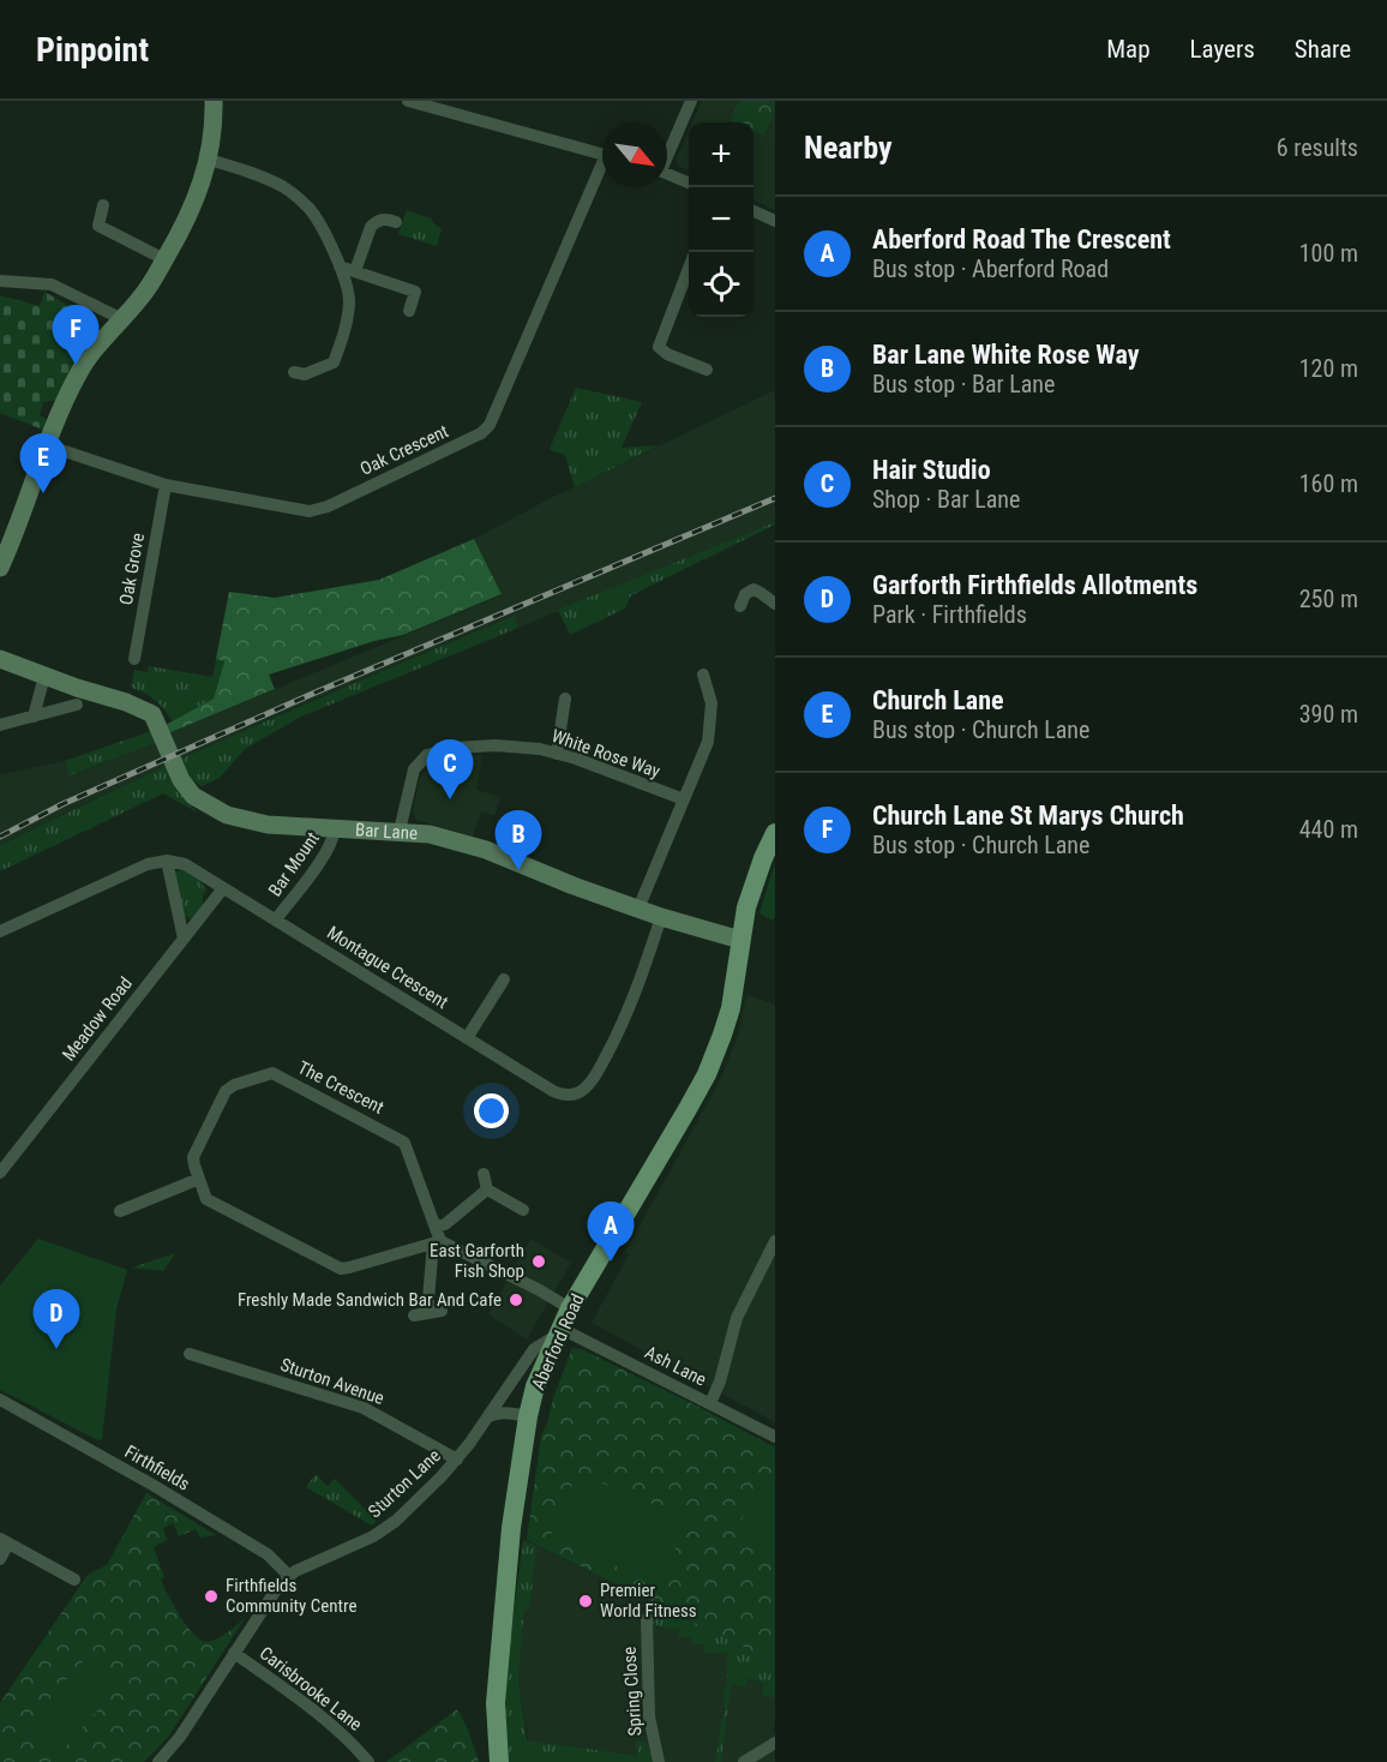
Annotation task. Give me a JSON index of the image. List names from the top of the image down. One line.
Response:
{"streets":{"main road":["Aberford Road"],"street":["Oak Crescent","Oak Grove","White Rose Way","Bar Lane","Bar Mount","Montague Crescent","Meadow Road","The Crescent","Ash Lane","Sturton Avenue","Firthfields","Sturton Lane","Carisbrooke Lane","Spring Close"]},"crossings":[["Oak Crescent","Oak Grove"],["White Rose Way","Bar Lane"],["Bar Lane","Bar Mount"],["Bar Lane","Montague Crescent"],["Bar Lane","Aberford Road"],["Bar Mount","Montague Crescent"],["Montague Crescent","Meadow Road"],["Aberford Road","Ash Lane"],["Aberford Road","Sturton Lane"],["Ash Lane","Sturton Lane"],["Sturton Avenue","Sturton Lane"],["Firthfields","Sturton Lane"]],"places":["East Garforth Fish Shop","Freshly Made Sandwich Bar And Cafe","Firthfields Community Centre","Premier World Fitness"],"north":"bottom right","page":{"header":"Pinpoint","nav":["Map","Layers","Share"],"heading":["Nearby","6 results"],"map_buttons":["+","−"],"list":[{"mark":"A","name":"Aberford Road The Crescent","note":"Bus stop · Aberford Road","value":"100 m"},{"mark":"B","name":"Bar Lane White Rose Way","note":"Bus stop · Bar Lane","value":"120 m"},{"mark":"C","name":"Hair Studio","note":"Shop · Bar Lane","value":"160 m"},{"mark":"D","name":"Garforth Firthfields Allotments","note":"Park · Firthfields","value":"250 m"},{"mark":"E","name":"Church Lane","note":"Bus stop · Church Lane","value":"390 m"},{"mark":"F","name":"Church Lane St Marys Church","note":"Bus stop · Church Lane","value":"440 m"}],"pins":["F","E","C","B","A","D"]}}
